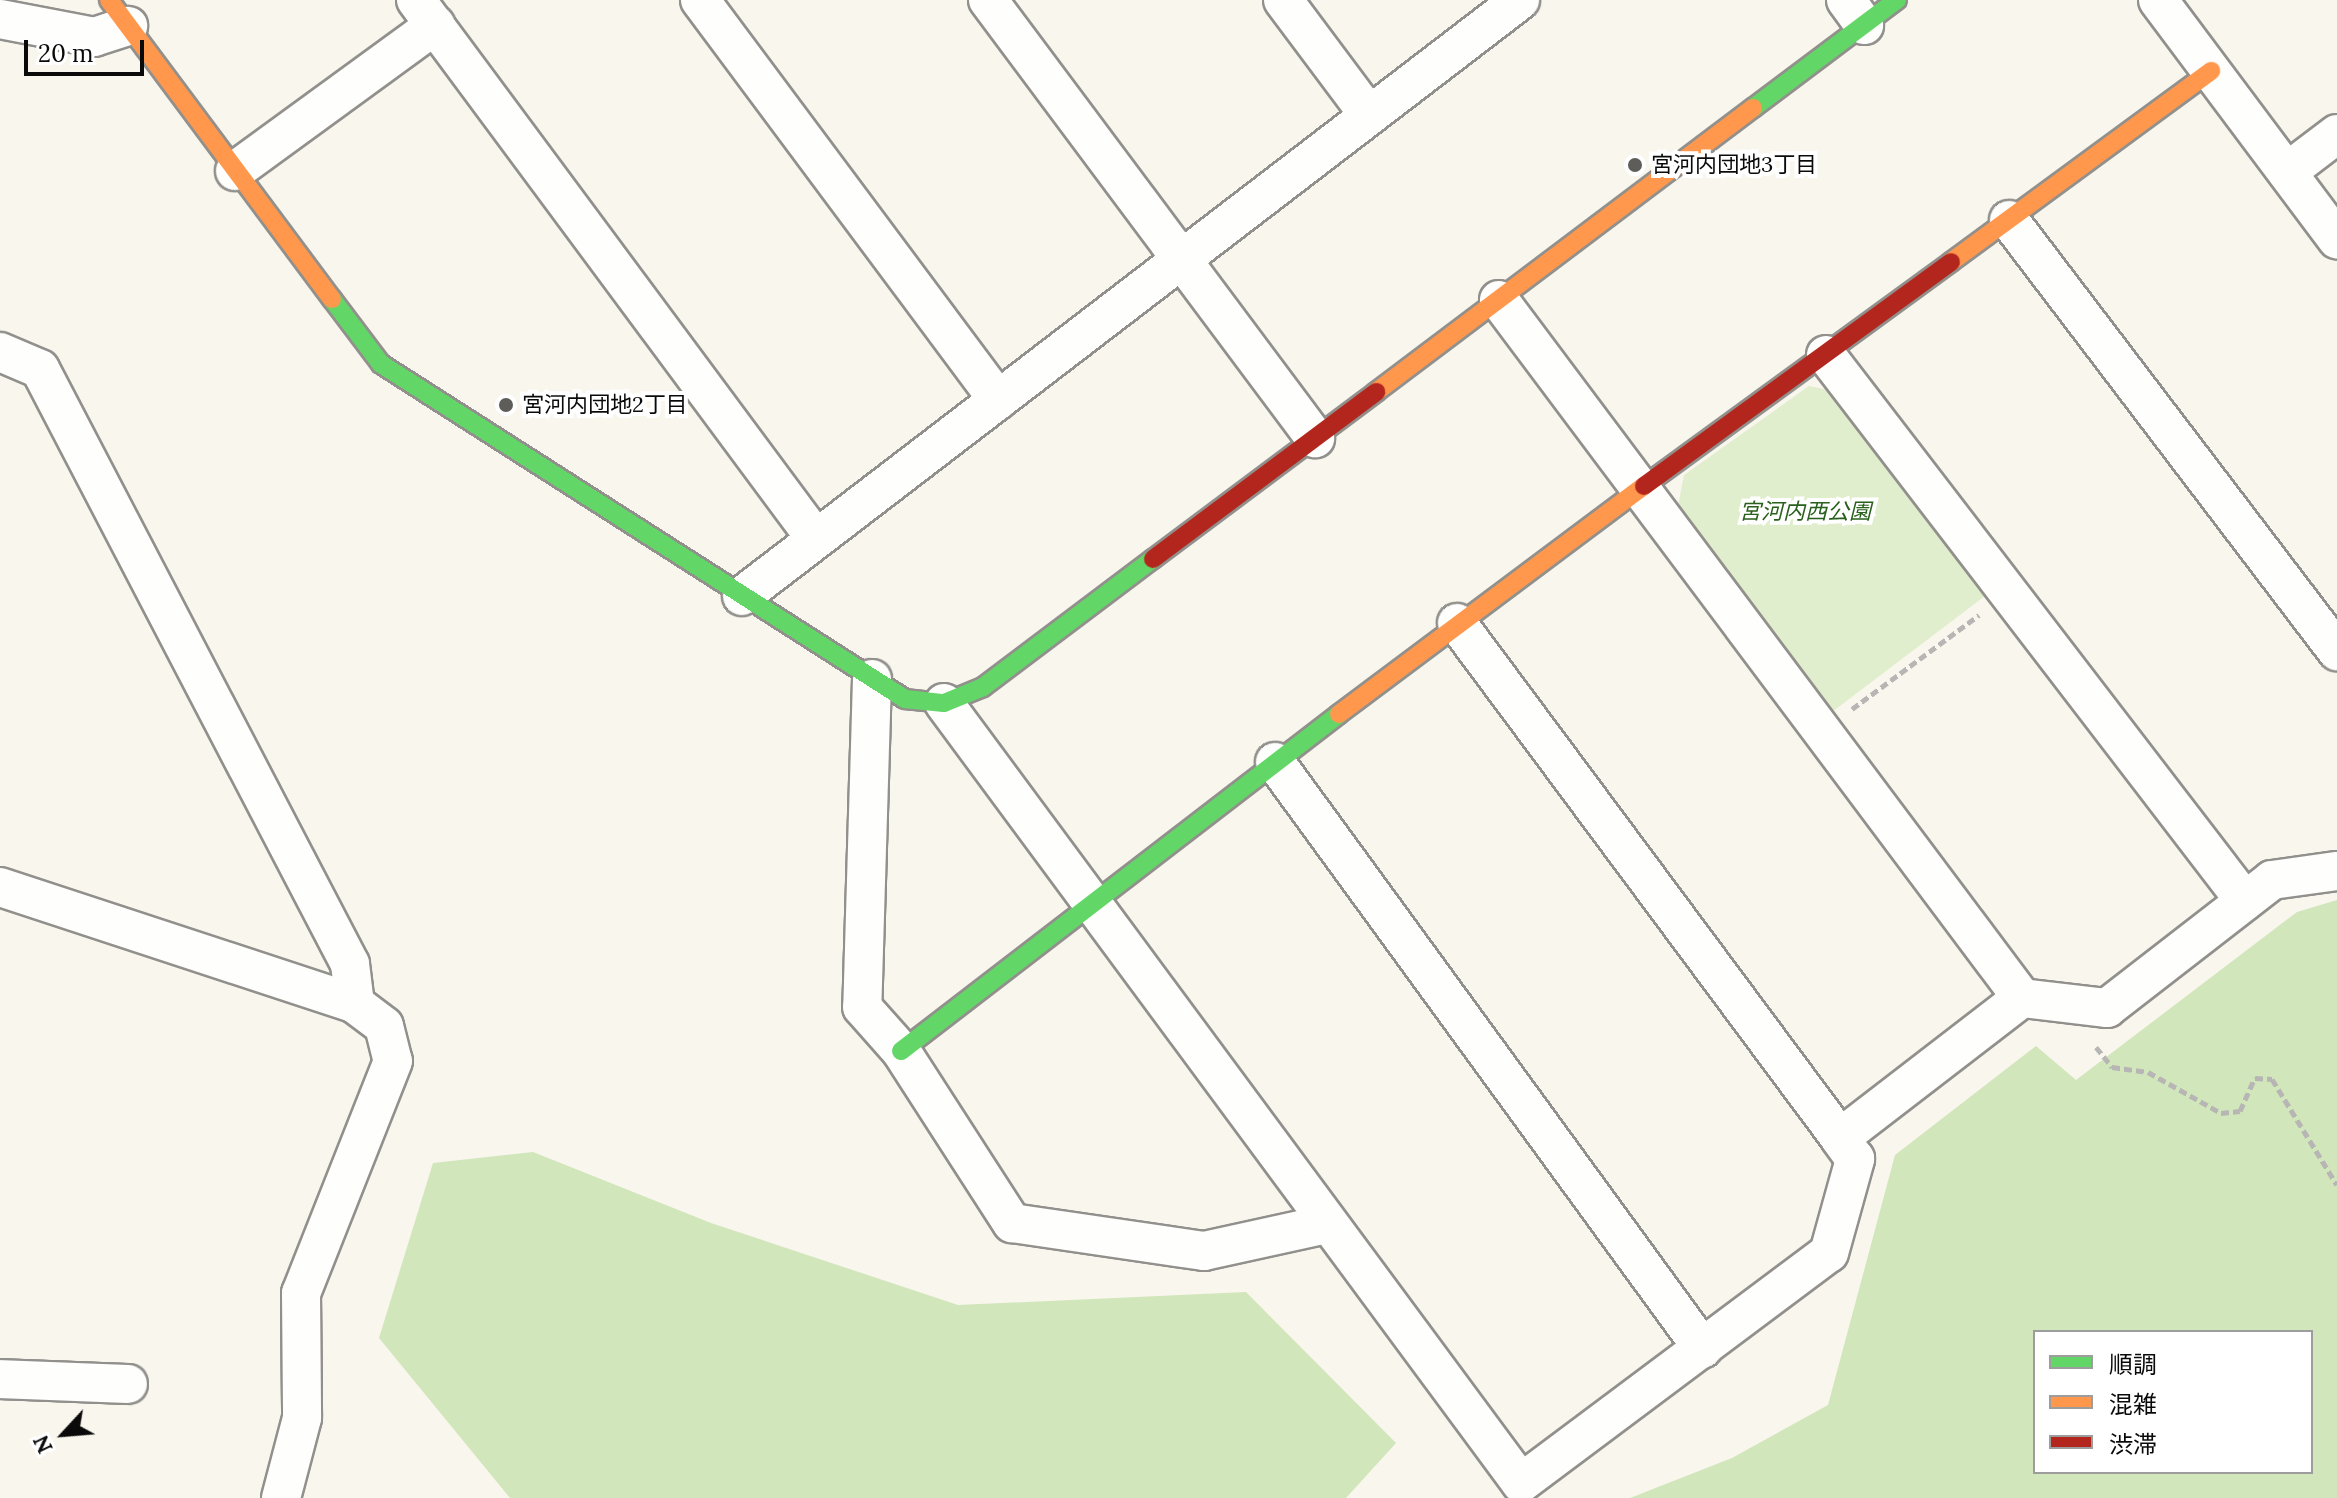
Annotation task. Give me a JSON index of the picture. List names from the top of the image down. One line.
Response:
{"parks":["宮河内西公園"],"places":["宮河内団地3丁目","宮河内団地2丁目"],"legend":["順調","混雑","渋滞"],"scale_bar":"20 m","north":"bottom left"}
